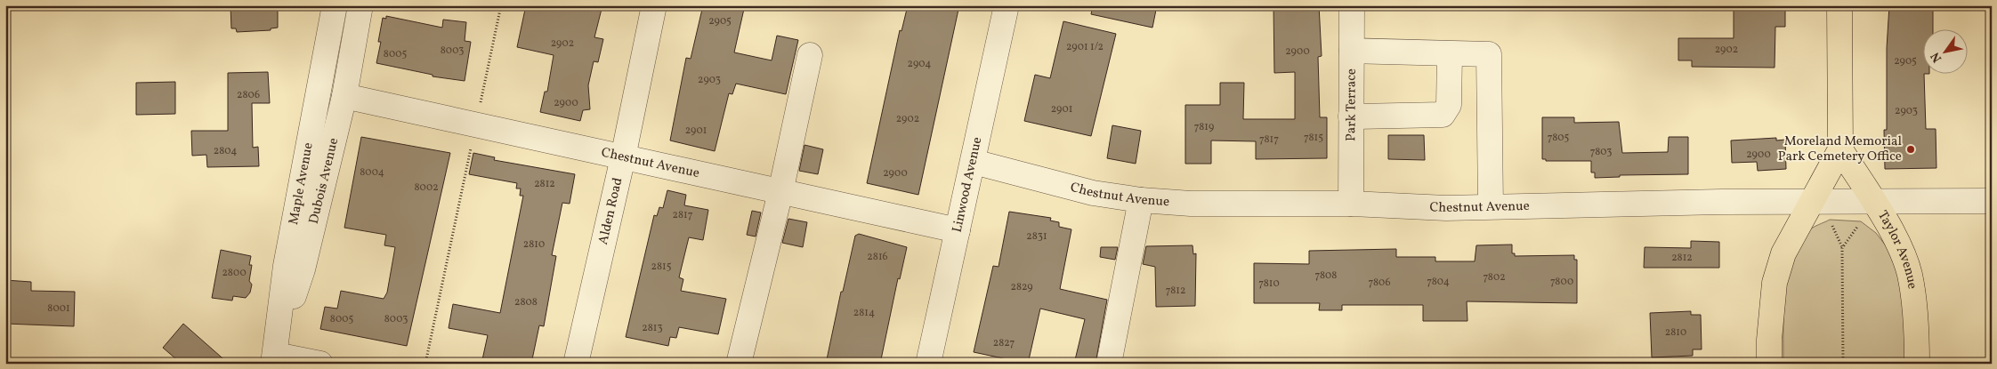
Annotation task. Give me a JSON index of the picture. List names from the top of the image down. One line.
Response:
{"streets":{"main road":["Taylor Avenue"],"street":["Park Terrace","Chestnut Avenue","Dubois Avenue","Maple Avenue","Linwood Avenue","Alden Road"]},"crossings":[["Park Terrace","Chestnut Avenue"],["Chestnut Avenue","Dubois Avenue"],["Chestnut Avenue","Linwood Avenue"],["Chestnut Avenue","Alden Road"],["Chestnut Avenue","Taylor Avenue"],["Dubois Avenue","Maple Avenue"]],"places":["Moreland Memorial Park Cemetery Office"],"house_numbers":["2905","2902","2901 1/2","2902","8003","2900","8005","2905","2904","2903","2806","2900","2901","2903","2902","7819","2901","7815","7805","7817","2804","7803","2900","8004","2900","2812","8002","2817","2831","2810","2816","2812","2815","2800","7808","7802","7804","7800","7806","7810","2829","7812","2808","8001","2814","8005","8003","2813","2810","2827"],"north":"bottom left"}
